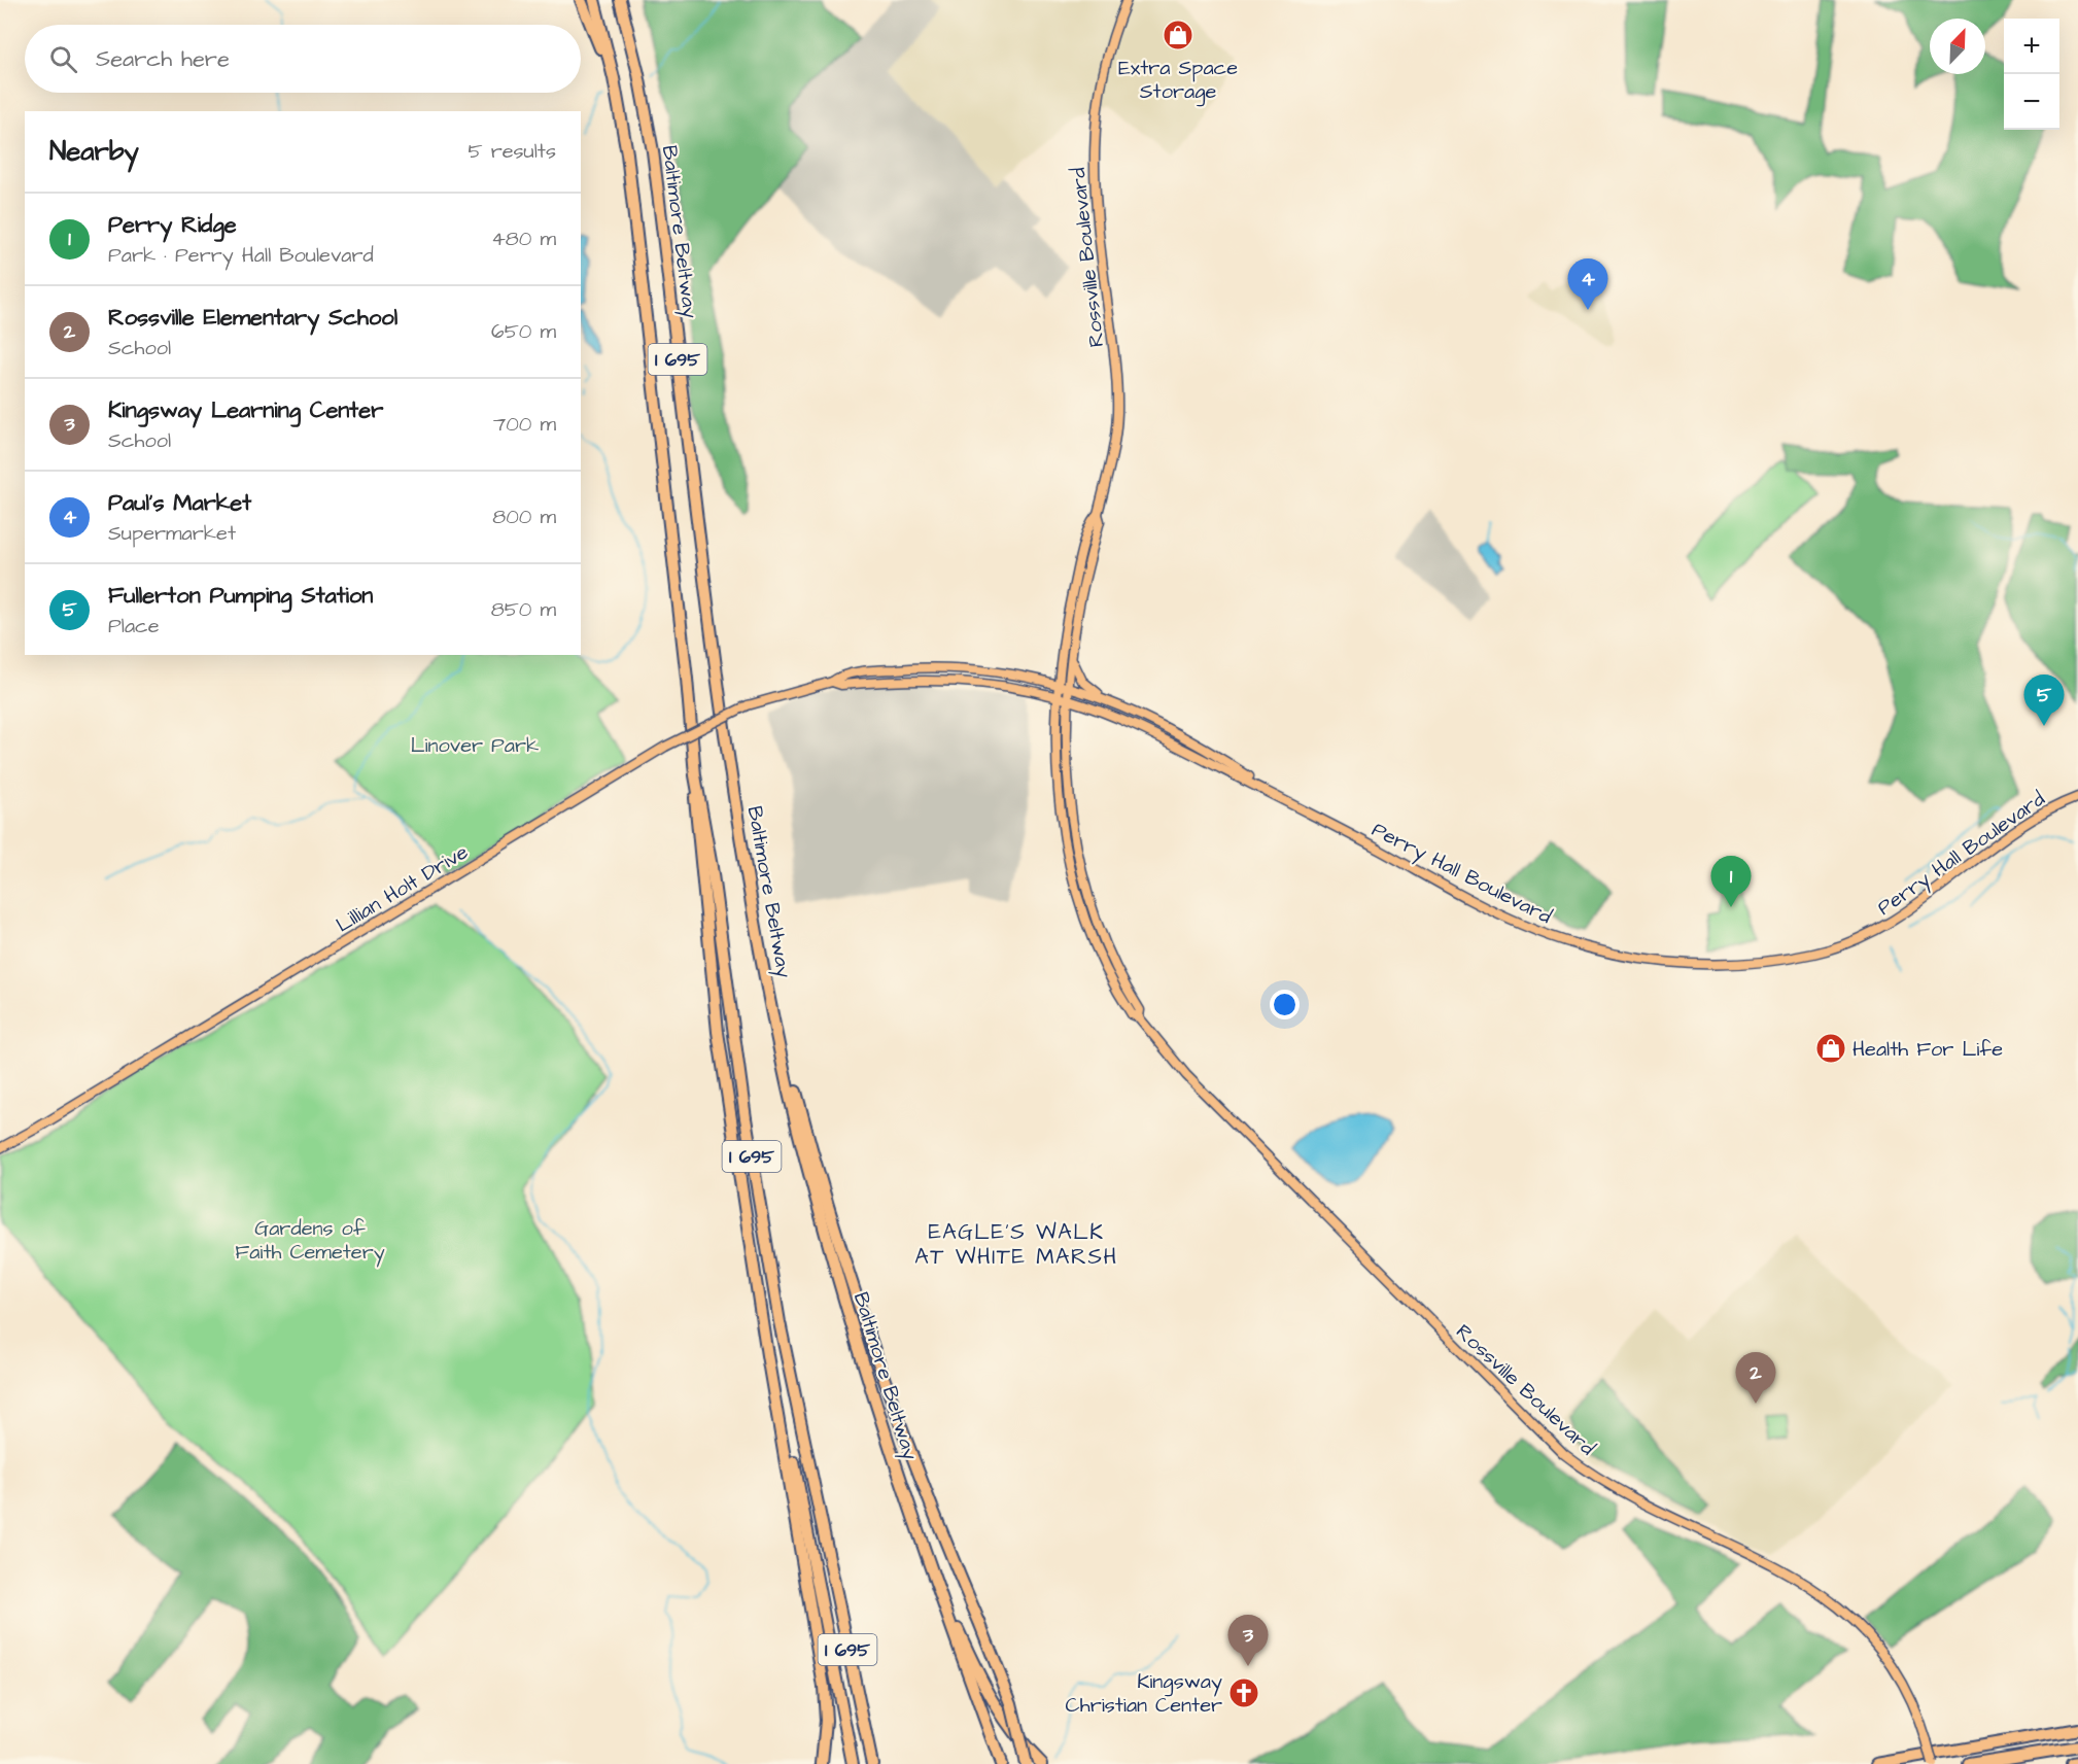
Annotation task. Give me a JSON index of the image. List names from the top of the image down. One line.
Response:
{"streets":{"highway":["Baltimore Beltway","I 695"],"main road":["Rossville Boulevard","Perry Hall Boulevard","Lillian Holt Drive"]},"crossings":[["Rossville Boulevard","Perry Hall Boulevard"],["Rossville Boulevard","Lillian Holt Drive"],["Perry Hall Boulevard","Lillian Holt Drive"]],"districts":["EAGLE'S WALK AT WHITE MARSH"],"parks":["Linover Park","Gardens of Faith Cemetery"],"places":{"shop":["Extra Space Storage","Health For Life"],"church":["Kingsway Christian Center"]},"north":"top right","page":{"map_buttons":["+","−"],"search":"Search here","heading":["Nearby","5 results"],"list":[{"mark":"1","name":"Perry Ridge","note":"Park · Perry Hall Boulevard","value":"480 m"},{"mark":"2","name":"Rossville Elementary School","note":"School","value":"650 m"},{"mark":"3","name":"Kingsway Learning Center","note":"School","value":"700 m"},{"mark":"4","name":"Paul’s Market","note":"Supermarket","value":"800 m"},{"mark":"5","name":"Fullerton Pumping Station","note":"Place","value":"850 m"}],"pins":["4","5","1","2","3"]}}
